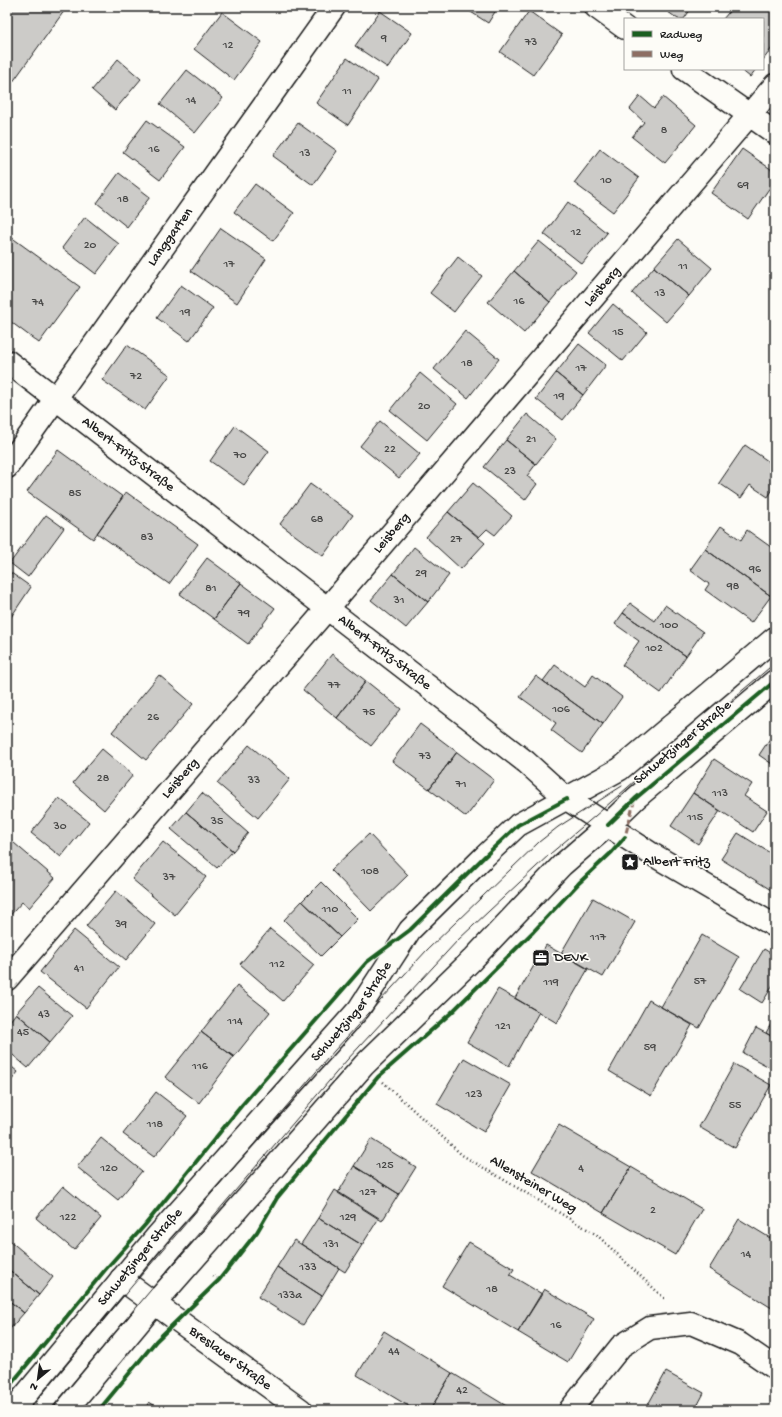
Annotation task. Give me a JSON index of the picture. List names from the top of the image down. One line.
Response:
{"streets":{"street":["Langgarten","Leisberg","Albert-Fritz-Straße","Schwetzinger Straße","Breslauer Straße"],"path":["Allensteiner Weg"]},"crossings":[["Langgarten","Albert-Fritz-Straße"],["Leisberg","Albert-Fritz-Straße"],["Albert-Fritz-Straße","Schwetzinger Straße"],["Schwetzinger Straße","Allensteiner Weg"],["Schwetzinger Straße","Breslauer Straße"]],"places":{"place":["Albert Fritz"],"office":["DEVK"]},"house_numbers":["9","73","12","11","14","8","16","13","10","69","18","12","20","17","11","13","16","74","19","15","18","17","72","19","20","21","22","70","23","85","68","83","27","96","29","98","81","31","79","100","102","77","106","75","26","73","28","33","71","113","115","35","30","108","37","110","39","117","112","41","57","119","43","114","121","45","59","116","123","55","118","125","120","4","127","2","122","129","131","14","133","18","133a","16","44","42"],"legend":["Radweg","Weg"],"north":"bottom left"}
